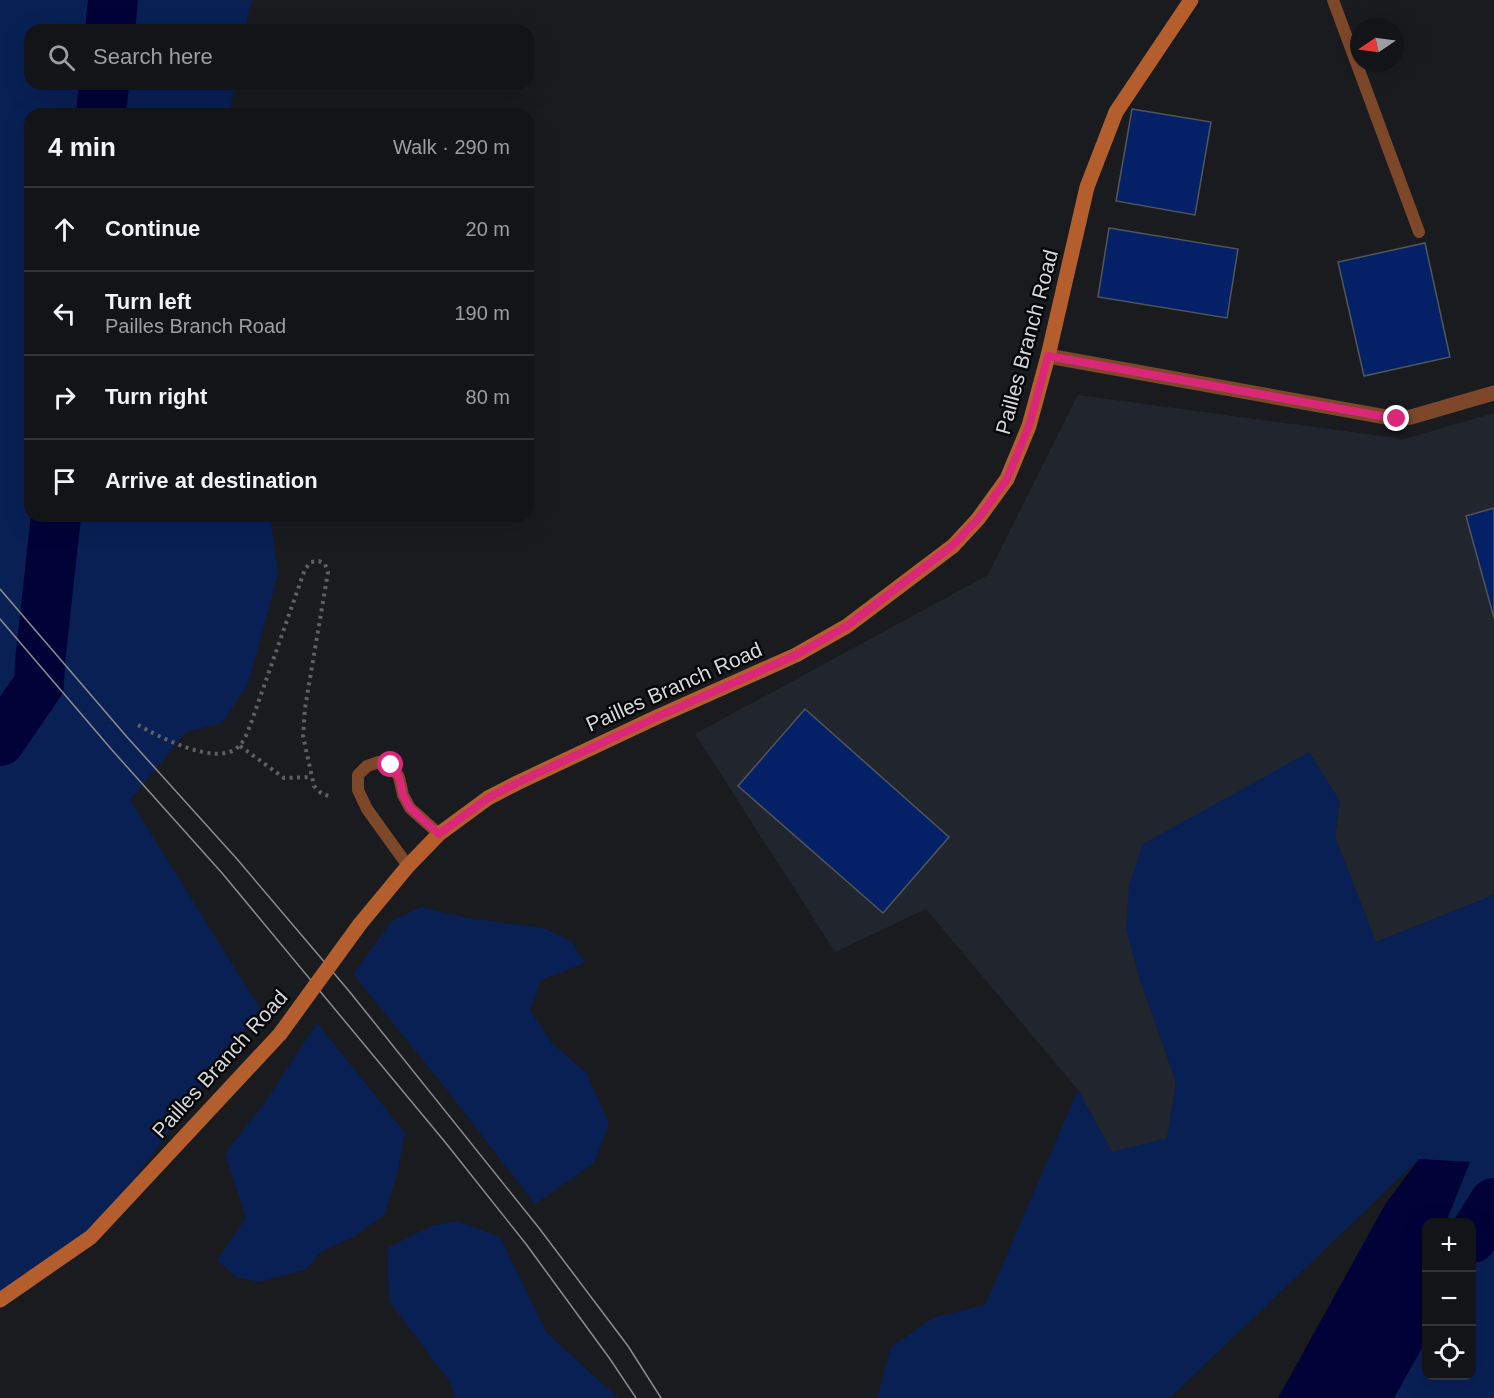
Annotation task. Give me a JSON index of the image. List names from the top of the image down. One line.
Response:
{"streets":{"main road":["Pailles Branch Road"]},"north":"left","page":{"search":"Search here","heading":["4 min","Walk · 290 m"],"list":[["Continue","20 m"],["Turn left","Pailles Branch Road","190 m"],["Turn right","80 m"],"Arrive at destination"],"map_buttons":["+","−"]}}
